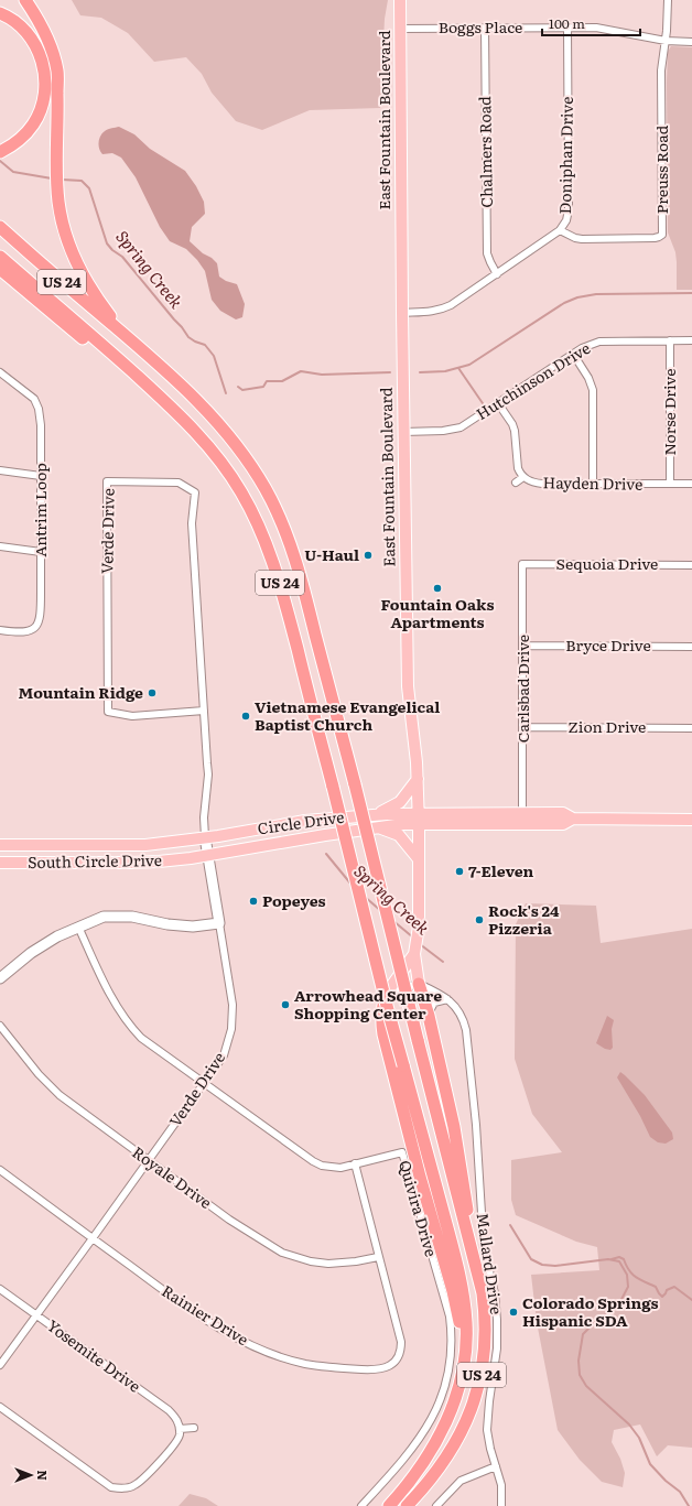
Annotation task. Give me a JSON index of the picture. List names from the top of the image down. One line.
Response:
{"streets":{"highway":["US 24"],"main road":["East Fountain Boulevard","Circle Drive","South Circle Drive"],"street":["Boggs Place","Chalmers Road","Doniphan Drive","Preuss Road","Hutchinson Drive","Norse Drive","Hayden Drive","Antrim Loop","Verde Drive","Sequoia Drive","Bryce Drive","Carlsbad Drive","Zion Drive","Royale Drive","Quivira Drive","Mallard Drive","Rainier Drive","Yosemite Drive"]},"crossings":[["Boggs Place","East Fountain Boulevard"],["Boggs Place","Chalmers Road"],["Boggs Place","Doniphan Drive"],["Boggs Place","Preuss Road"],["East Fountain Boulevard","Doniphan Drive"],["East Fountain Boulevard","Hutchinson Drive"],["East Fountain Boulevard","Circle Drive"],["East Fountain Boulevard","Mallard Drive"],["Chalmers Road","Doniphan Drive"],["Doniphan Drive","Preuss Road"],["Hutchinson Drive","Norse Drive"],["Hutchinson Drive","Hayden Drive"],["Norse Drive","Hayden Drive"],["Verde Drive","Circle Drive"],["Verde Drive","Royale Drive"],["Verde Drive","Quivira Drive"],["Verde Drive","Rainier Drive"],["Verde Drive","Yosemite Drive"],["Sequoia Drive","Carlsbad Drive"],["Bryce Drive","Carlsbad Drive"],["Carlsbad Drive","Zion Drive"],["Circle Drive","South Circle Drive"],["Royale Drive","Rainier Drive"],["Quivira Drive","Rainier Drive"]],"water":["Spring Creek"],"places":["U-Haul","Fountain Oaks Apartments","Mountain Ridge","Vietnamese Evangelical Baptist Church","7-Eleven","Popeyes","Rock's 24 Pizzeria","Arrowhead Square Shopping Center","Colorado Springs Hispanic SDA"],"scale_bar":"100 m","north":"right"}
